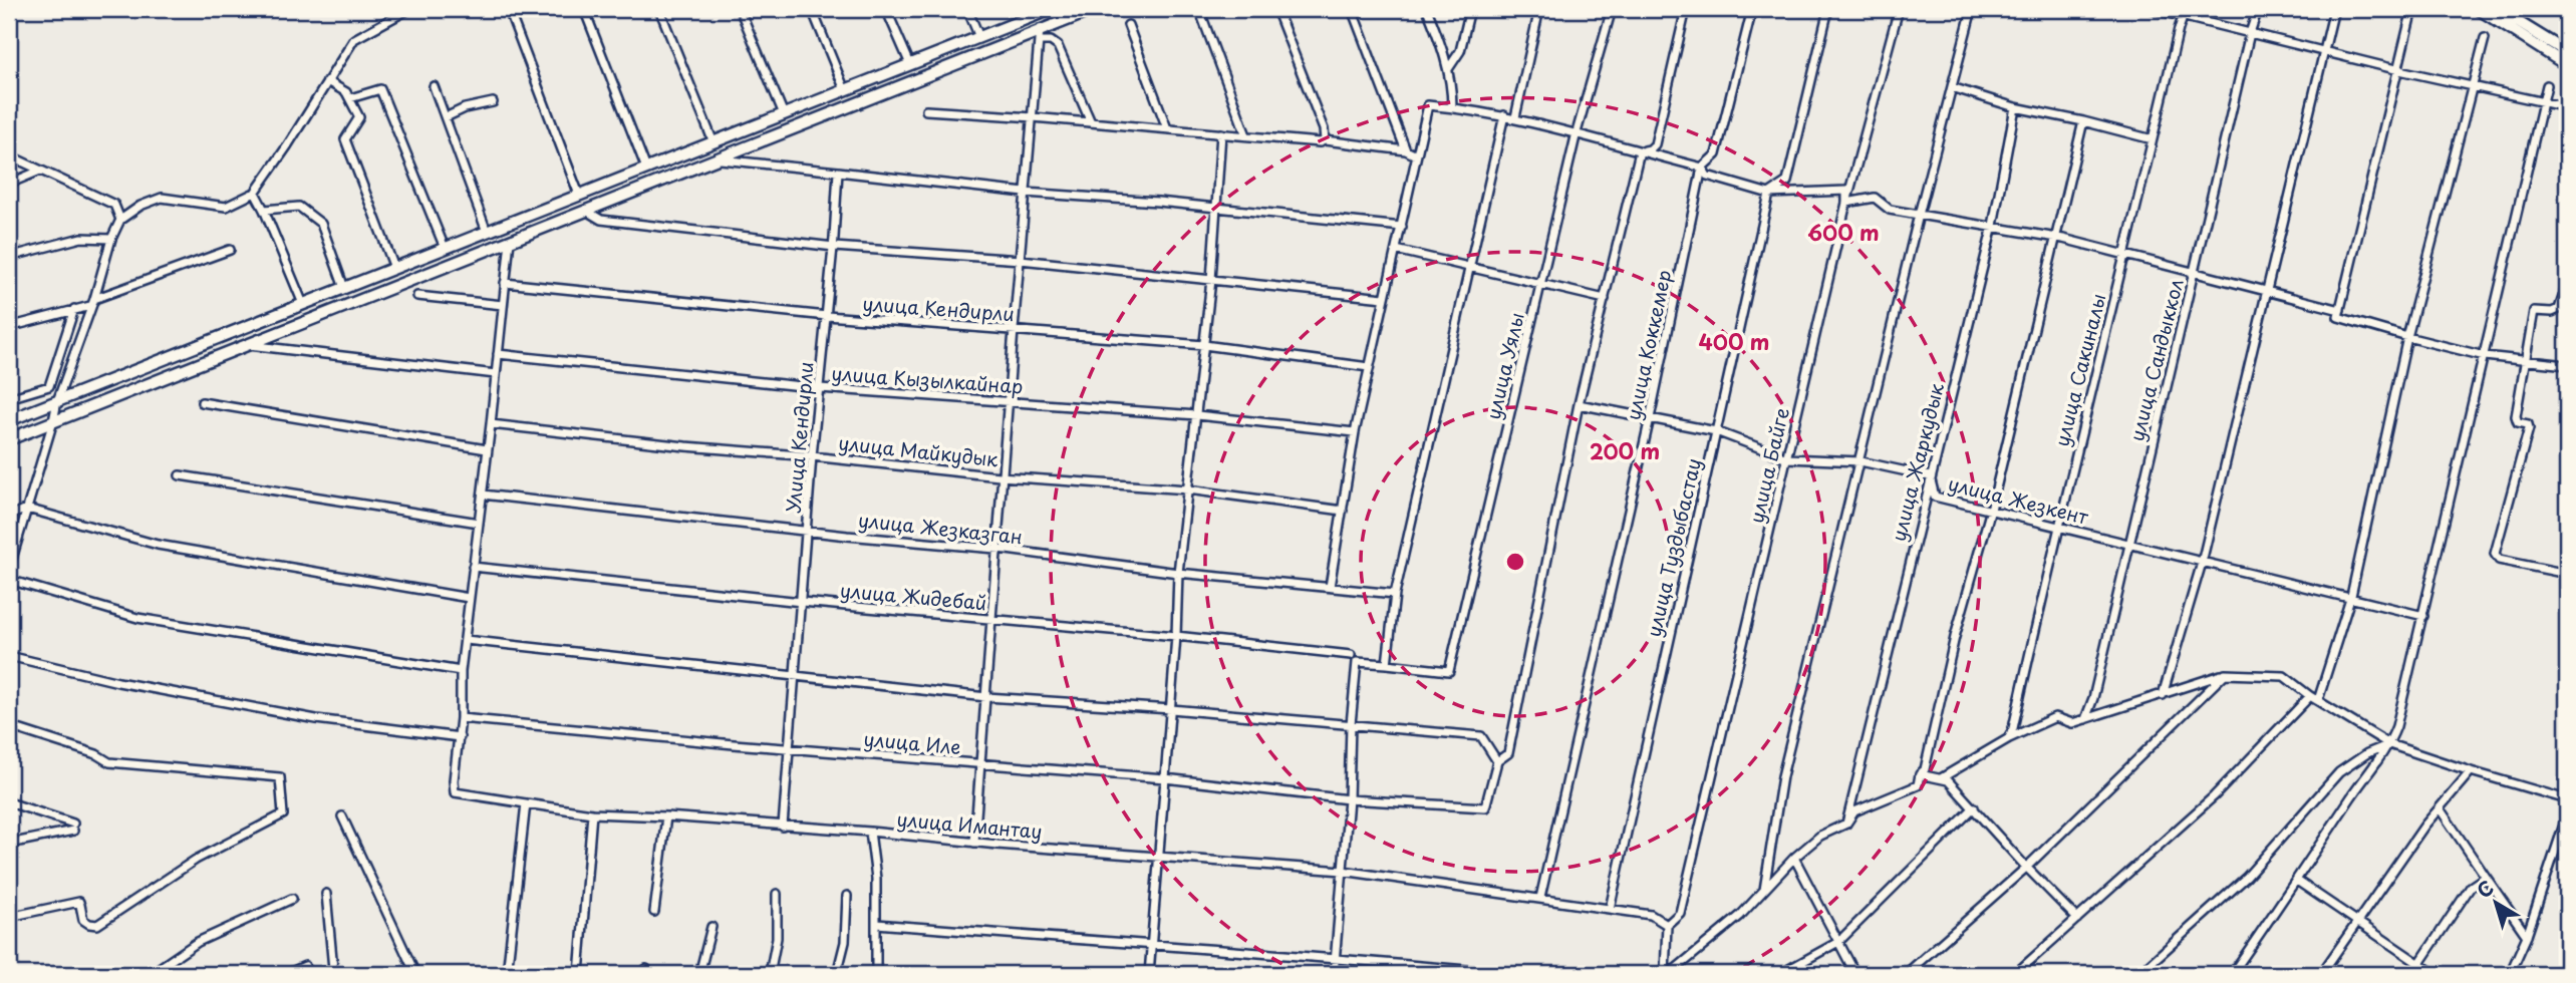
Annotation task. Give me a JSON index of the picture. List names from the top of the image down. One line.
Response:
{"streets":{"street":["улица Кендирли","улица Коккемер","улица Сандыккол","улица Уялы","улица Сакиналы","улица Кызылкайнар","Улица Кендирли","улица Майкудык","улица Жаркудык","улица Байге","улица Жезкент","улица Жезказган","улица Туздыбастау","улица Жидебай","улица Иле","улица Имантау"]},"crossings":[["улица Кендирли","Улица Кендирли"],["улица Коккемер","улица Жезкент"],["улица Коккемер","улица Имантау"],["улица Сандыккол","улица Жезкент"],["улица Сакиналы","улица Жезкент"],["улица Кызылкайнар","Улица Кендирли"],["Улица Кендирли","улица Майкудык"],["Улица Кендирли","улица Жезказган"],["Улица Кендирли","улица Жидебай"],["Улица Кендирли","улица Иле"],["Улица Кендирли","улица Имантау"],["улица Жаркудык","улица Жезкент"],["улица Байге","улица Жезкент"],["улица Байге","улица Имантау"],["улица Жезкент","улица Туздыбастау"],["улица Туздыбастау","улица Имантау"]],"north":"top left","rings":["600 m","400 m","200 m"]}
